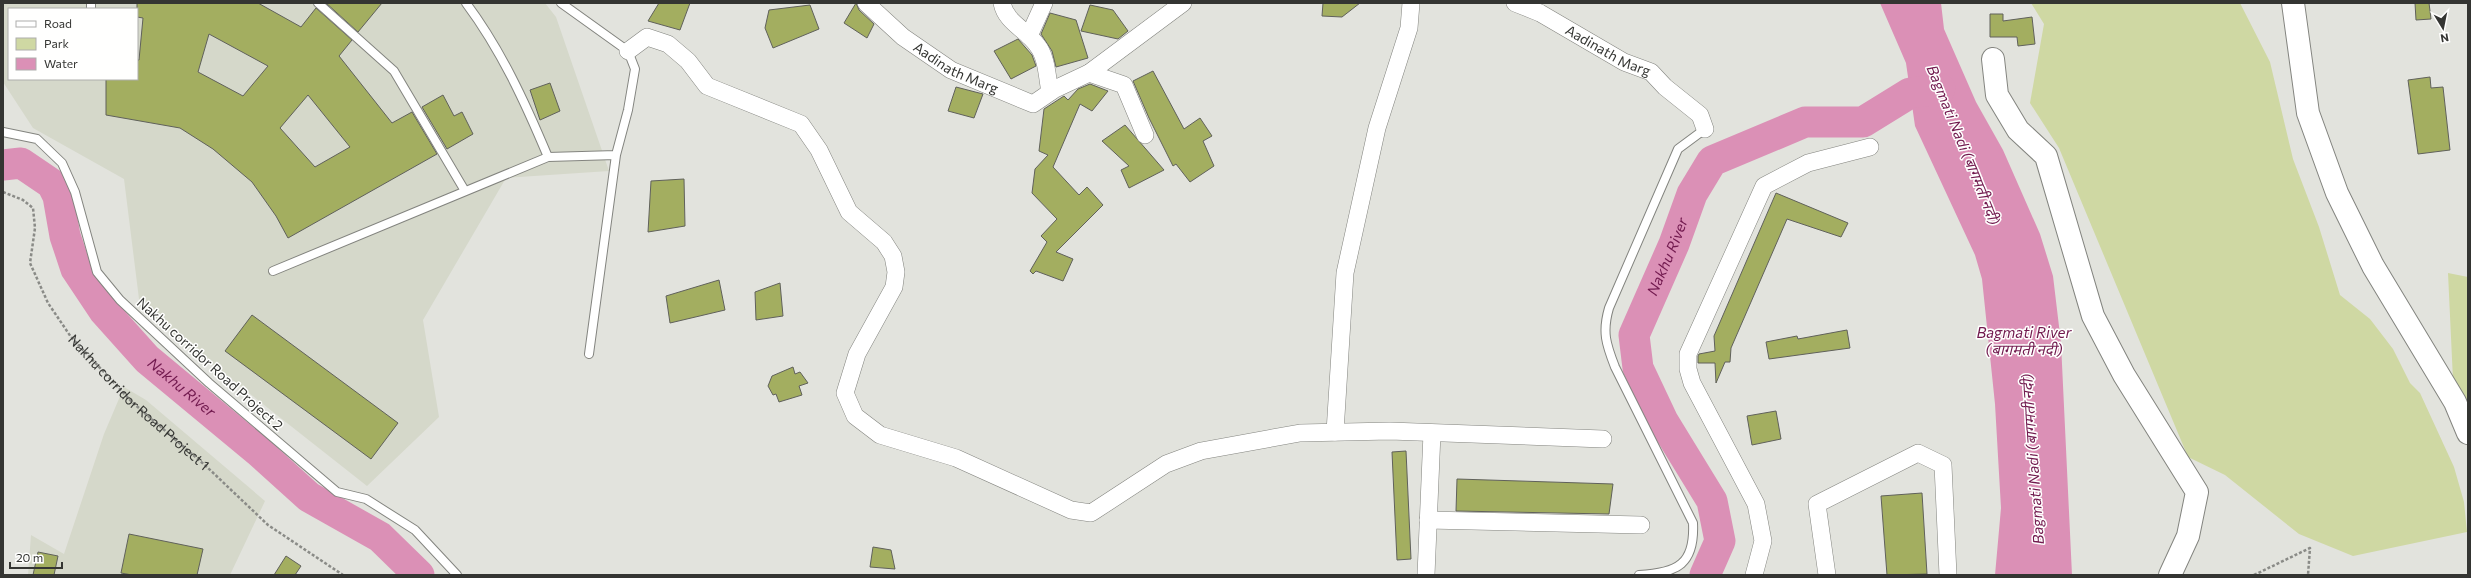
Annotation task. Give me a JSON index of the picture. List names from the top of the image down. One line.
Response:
{"streets":{"street":["Aadinath Marg"],"lane":["Nakhu corridor Road Project 2"],"path":["Nakhu corridor Road Project 1"]},"water":["Bagmati Nadi (बागमती नदी)","Nakhu River","Bagmati River (बागमती नदी)"],"legend":["Road","Park","Water"],"scale_bar":"20 m","north":"bottom"}
